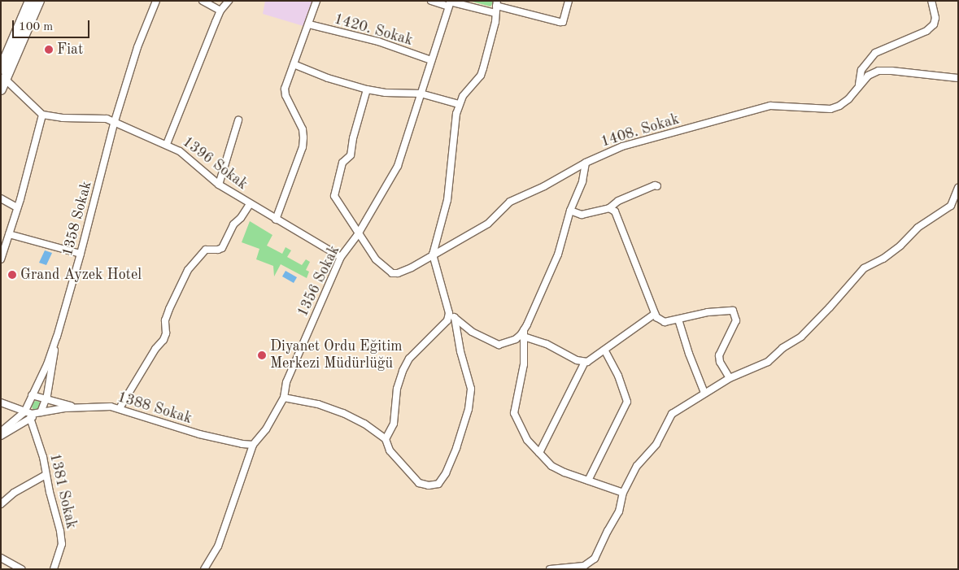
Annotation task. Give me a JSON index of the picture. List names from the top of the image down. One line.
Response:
{"streets":{"street":["1420. Sokak","1408. Sokak","1396 Sokak","1358 Sokak","1356 Sokak","1388 Sokak","1381 Sokak"]},"crossings":[["1420. Sokak","1356 Sokak"],["1408. Sokak","1356 Sokak"],["1396 Sokak","1358 Sokak"],["1396 Sokak","1356 Sokak"],["1358 Sokak","1388 Sokak"],["1356 Sokak","1388 Sokak"]],"places":["Fiat","Grand Ayzek Hotel","Diyanet Ordu Eğitim Merkezi Müdürlüğü"],"scale_bar":"100 m"}
